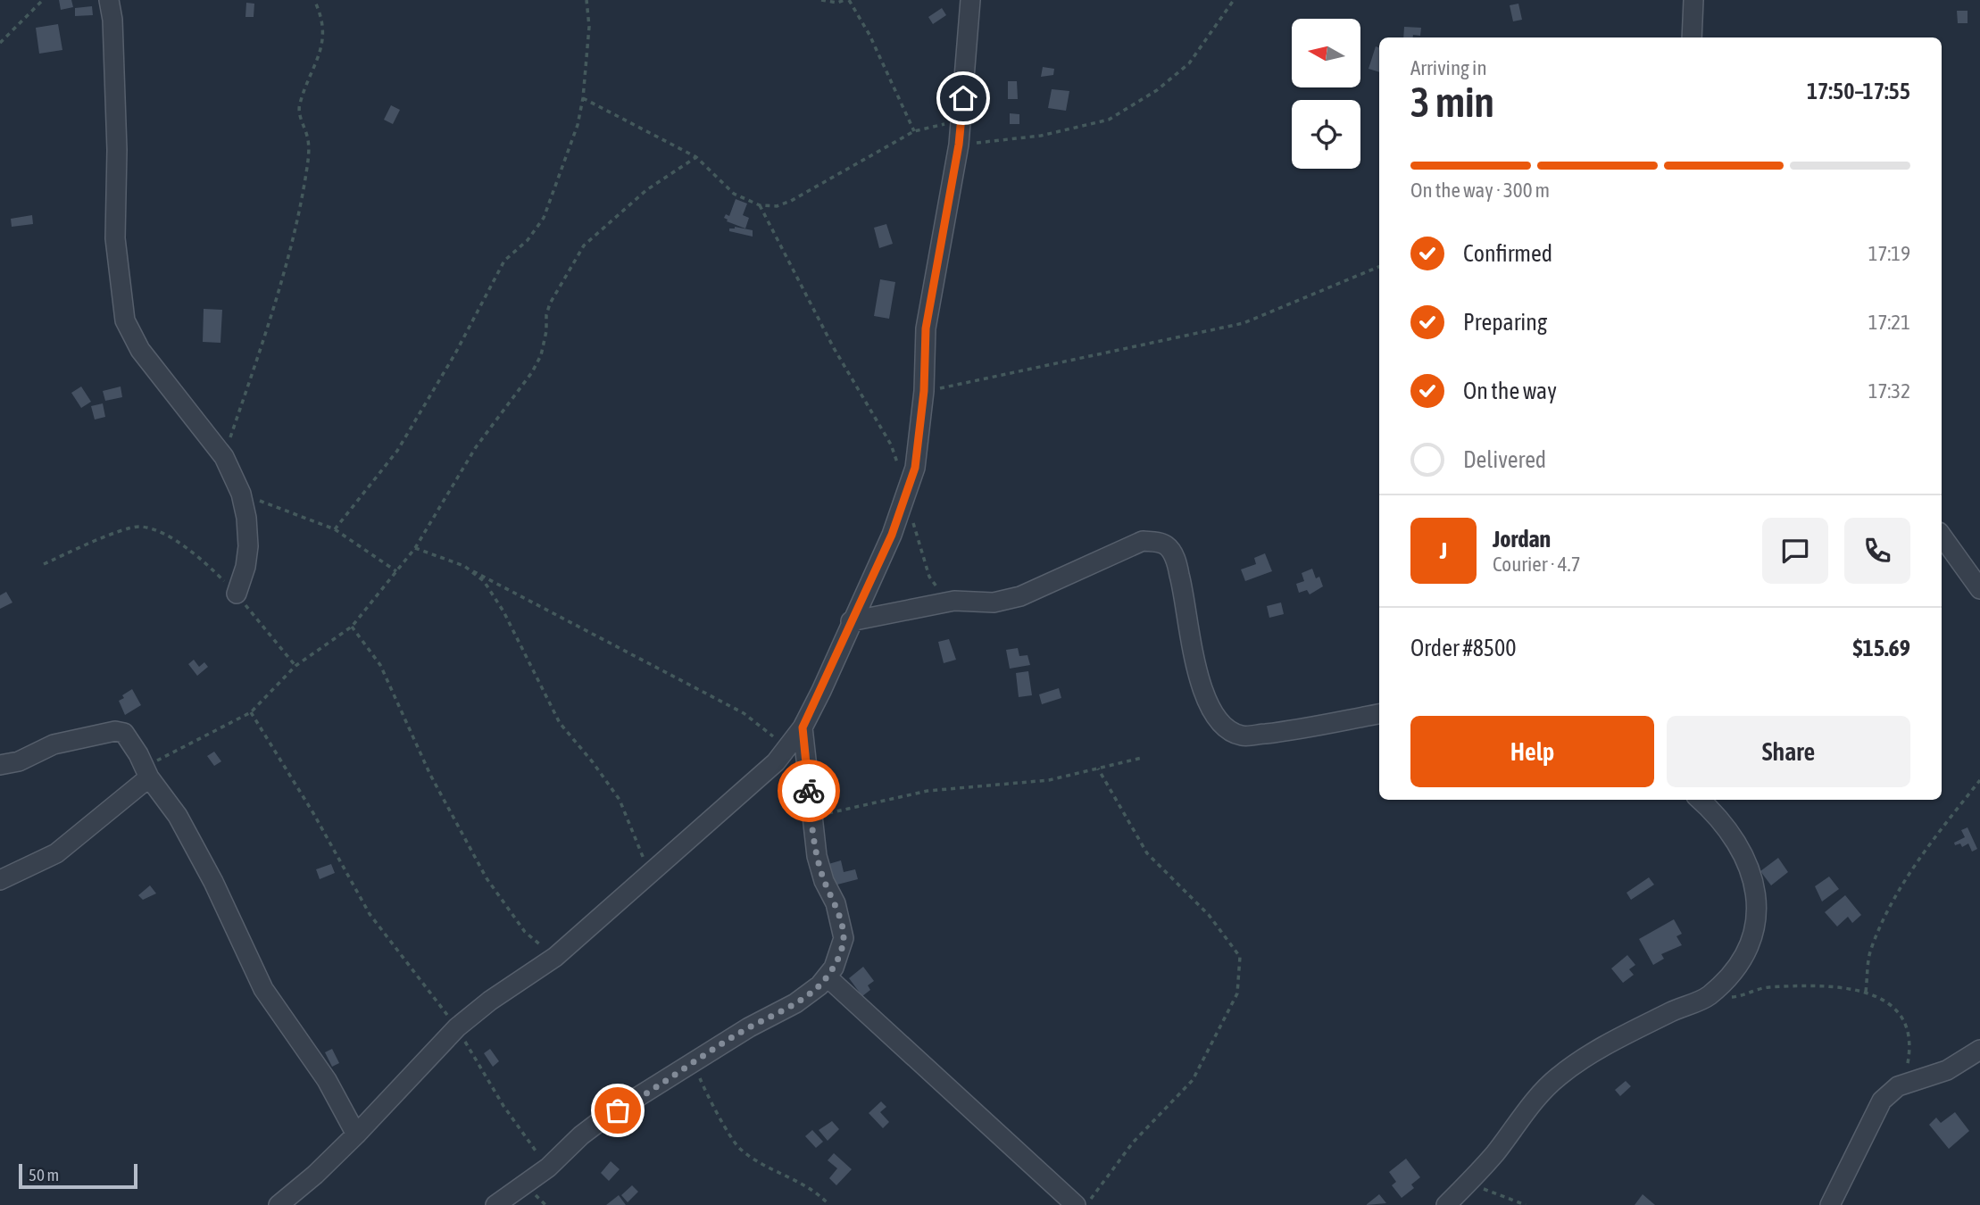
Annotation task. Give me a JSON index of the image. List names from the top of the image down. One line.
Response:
{"scale_bar":"50 m","north":"left","page":{"heading":["3 min","Arriving in","17:50–17:55"],"panel":["Jordan","Courier · 4.7","Order #8500","$15.69"],"bar":"On the way · 300 m","list":[["Confirmed","17:19"],["Preparing","17:21"],["On the way","17:32"],"Delivered"],"round":"J","buttons":["Help","Share"],"scale":"50 m"}}
